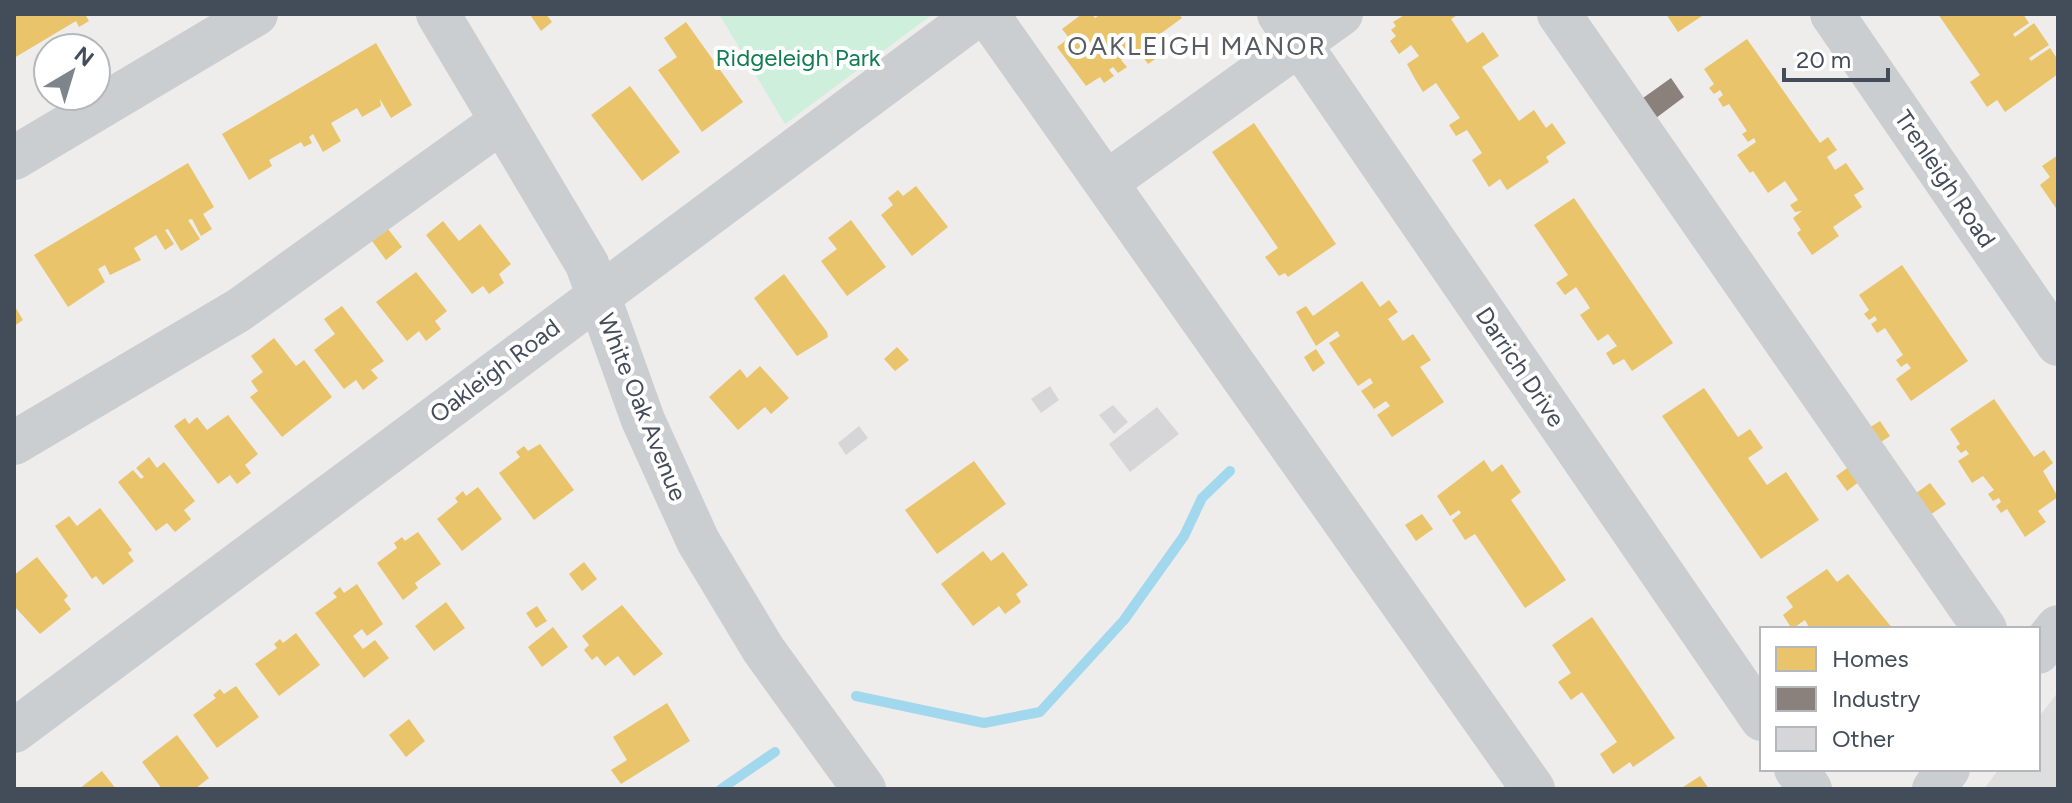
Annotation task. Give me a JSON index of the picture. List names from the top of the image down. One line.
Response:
{"streets":{"street":["Trenleigh Road","Darrich Drive","Oakleigh Road","White Oak Avenue"]},"crossings":[["Oakleigh Road","White Oak Avenue"]],"districts":["OAKLEIGH MANOR"],"parks":["Ridgeleigh Park"],"legend":["Homes","Industry","Other"],"scale_bar":"20 m","north":"top right"}
